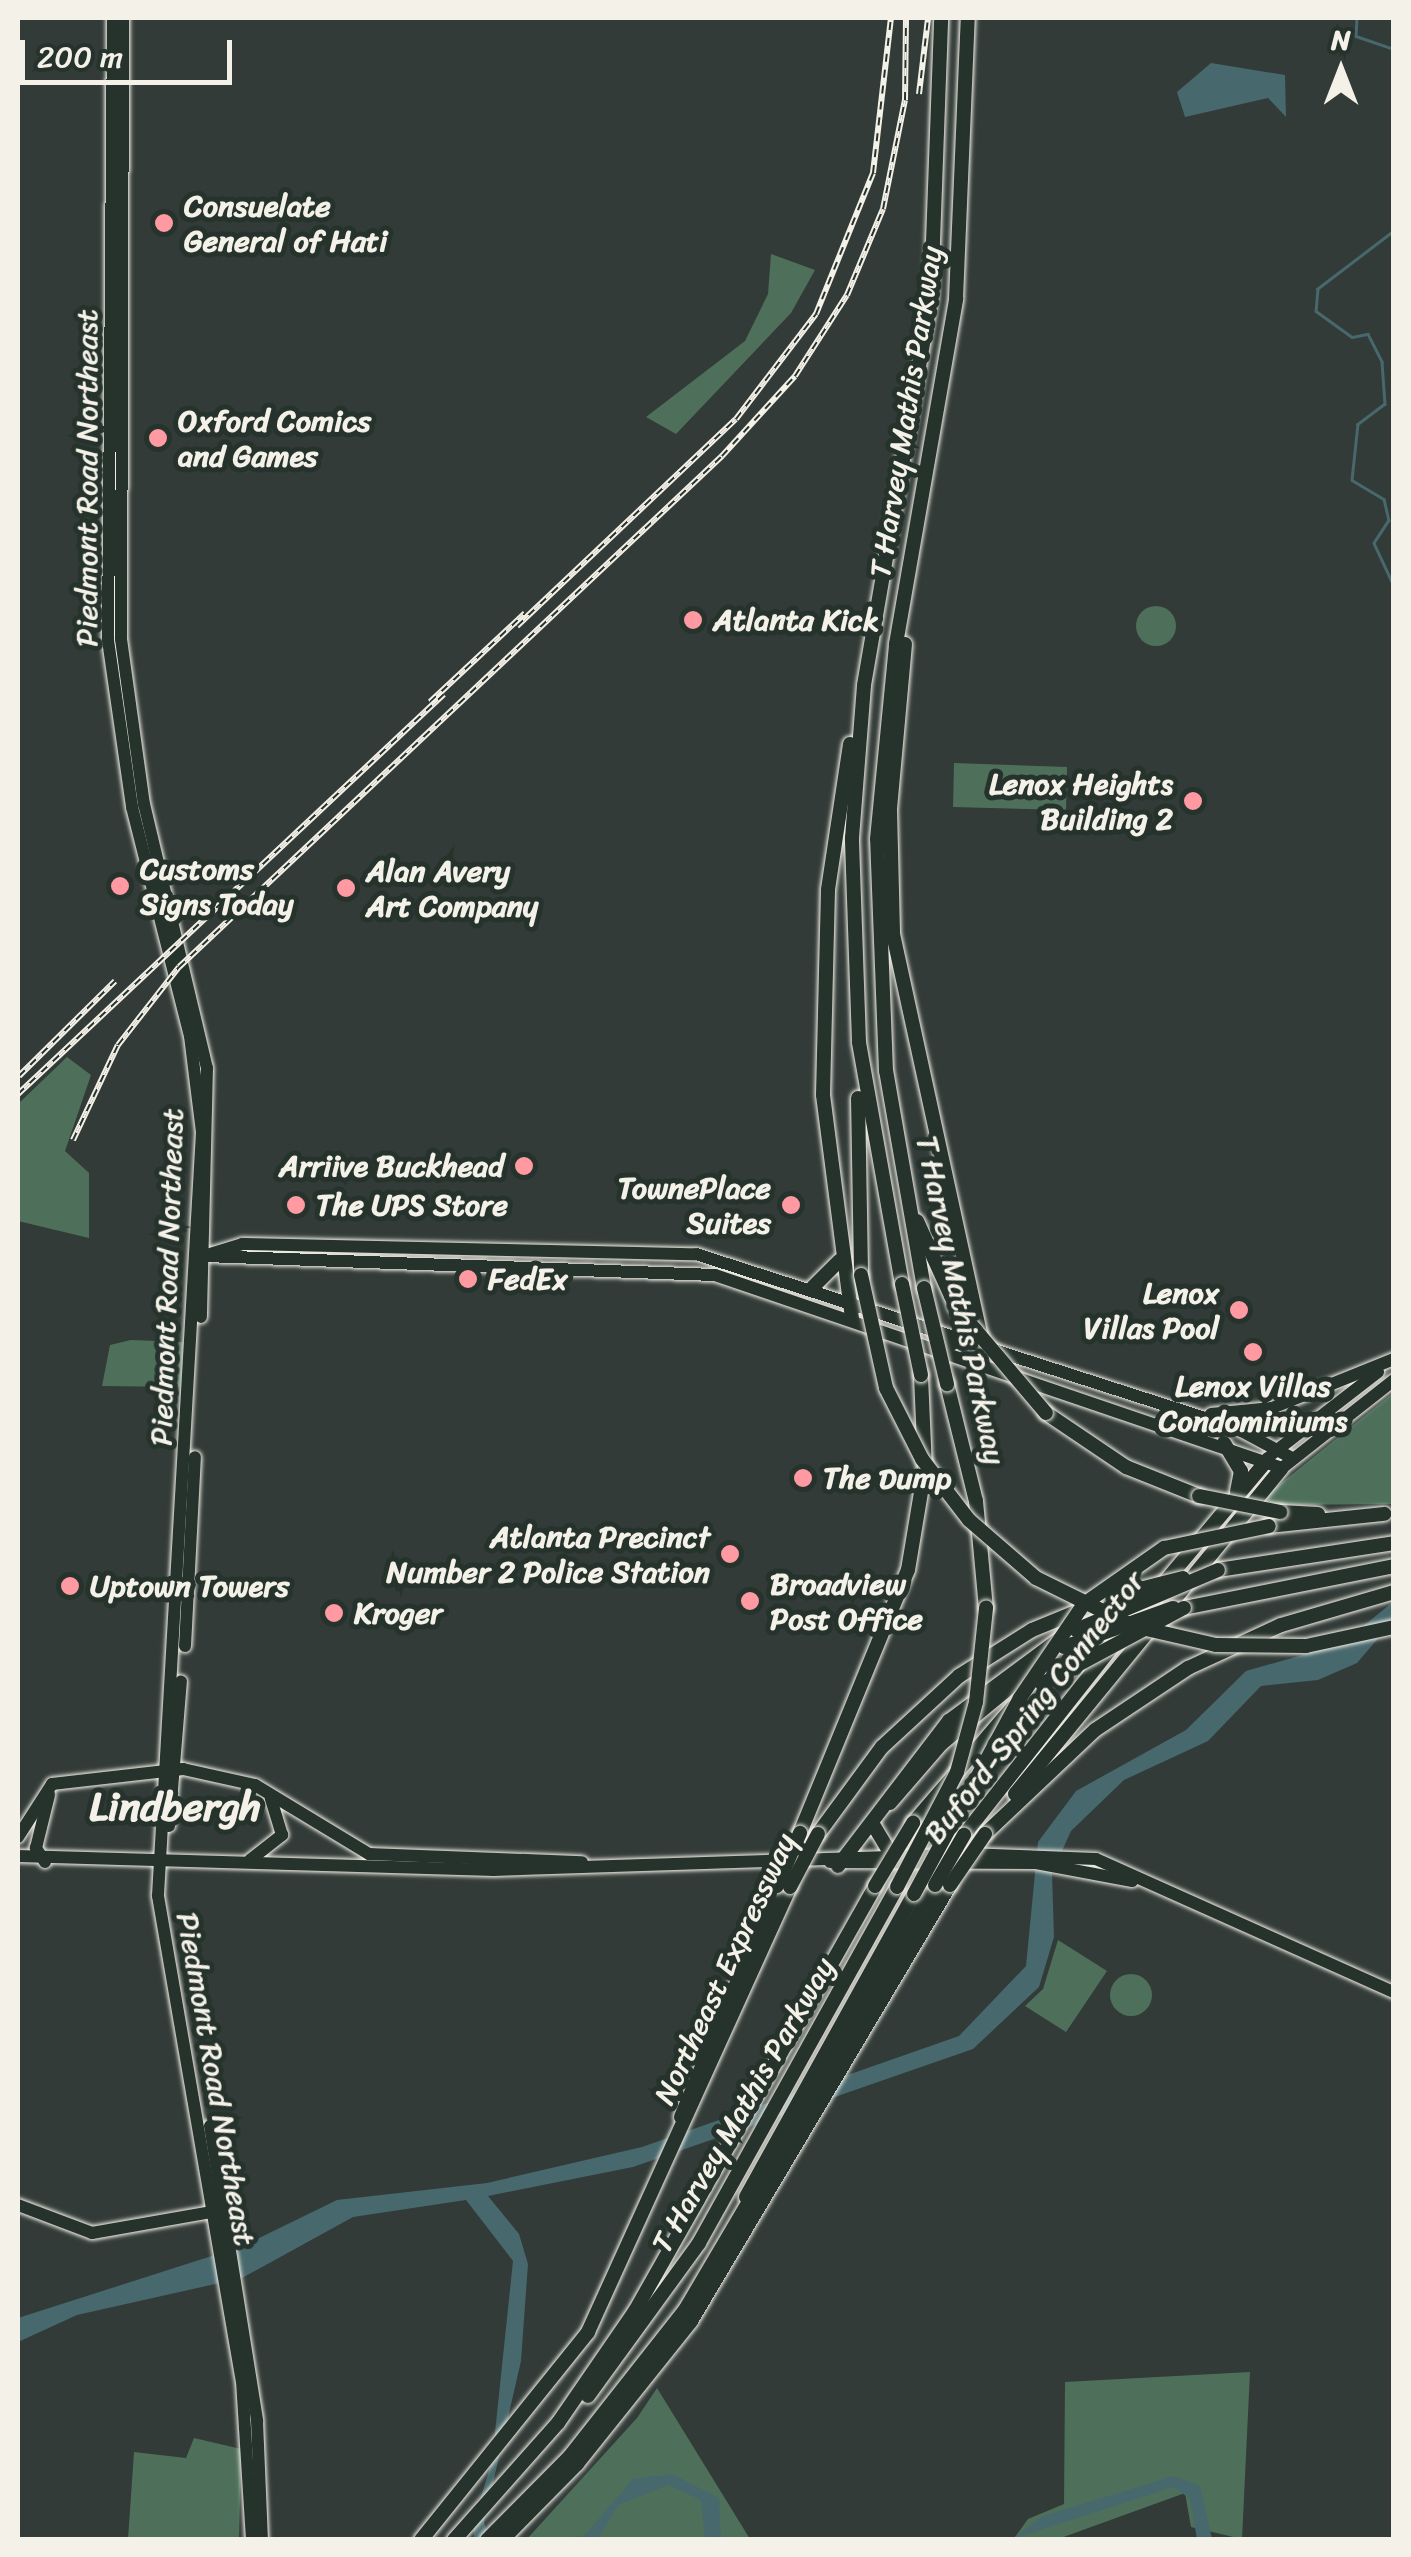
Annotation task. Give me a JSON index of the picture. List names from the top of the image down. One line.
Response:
{"streets":{"highway":["T Harvey Mathis Parkway","Buford-Spring Connector","Northeast Expressway"],"main road":["Piedmont Road Northeast"]},"crossings":[["T Harvey Mathis Parkway","Northeast Expressway"]],"districts":["Lindbergh"],"places":["Consuelate General of Hati","Oxford Comics and Games","Atlanta Kick","Lenox Heights Building 2","Customs Signs Today","Alan Avery Art Company","Arriive Buckhead","The UPS Store","TownePlace Suites","FedEx","Lenox Villas Pool","Lenox Villas Condominiums","The Dump","Atlanta Precinct Number 2 Police Station","Uptown Towers","Broadview Post Office","Kroger"],"scale_bar":"200 m","north":"top"}
